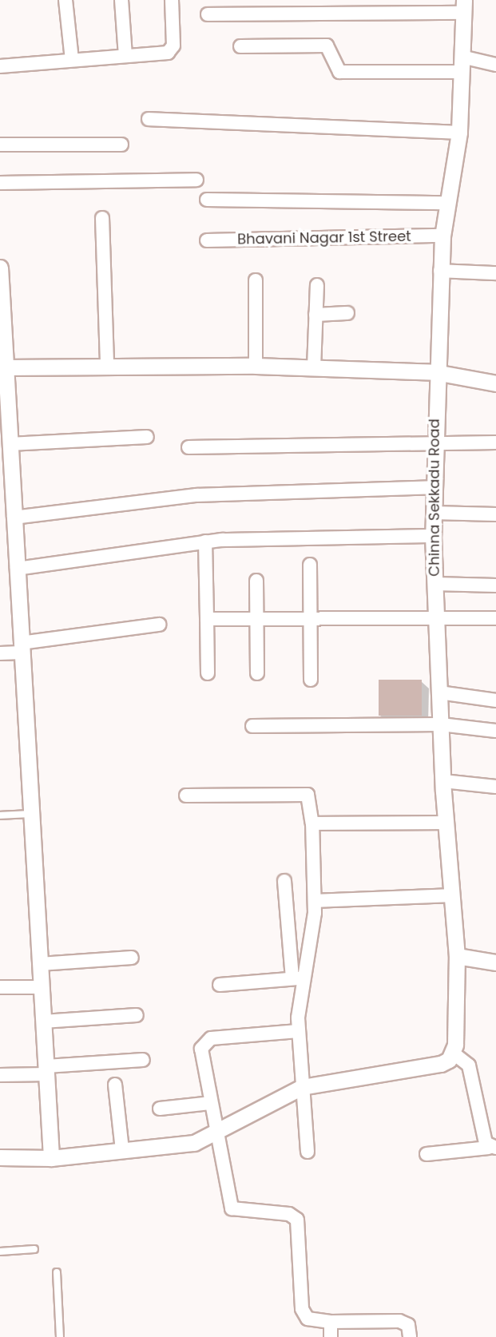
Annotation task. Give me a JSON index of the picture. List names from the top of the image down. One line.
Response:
{"streets":{"street":["Bhavani Nagar 1st Street","Chinna Sekkadu Road"]},"crossings":[["Bhavani Nagar 1st Street","Chinna Sekkadu Road"]]}
